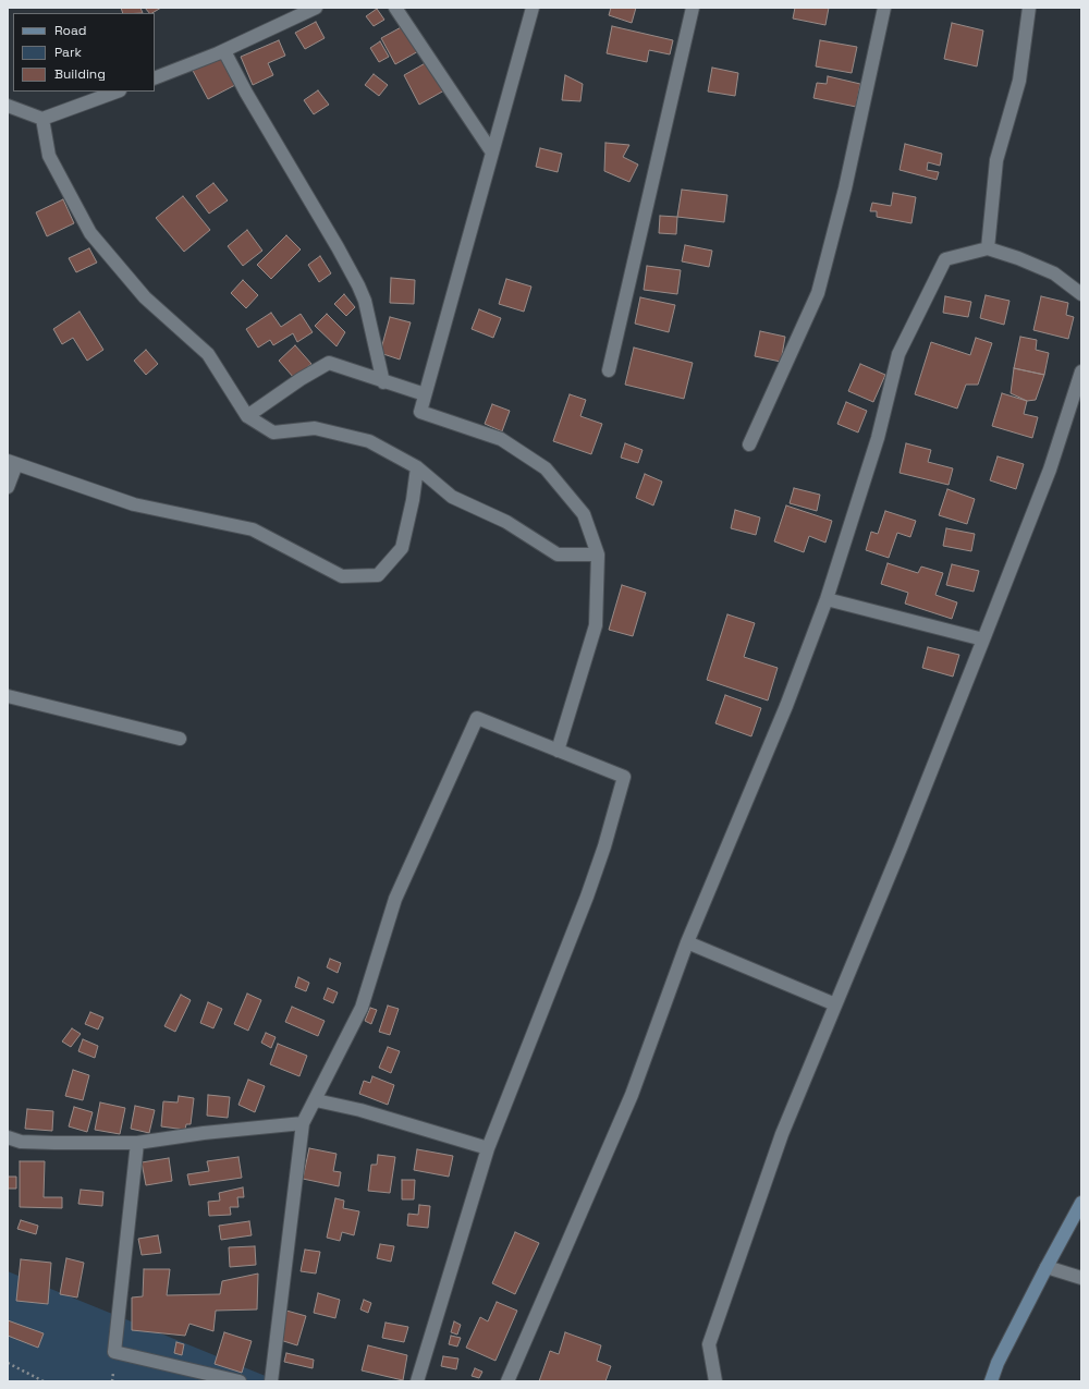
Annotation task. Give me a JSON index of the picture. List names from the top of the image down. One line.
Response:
{"legend":["Road","Park","Building"]}
